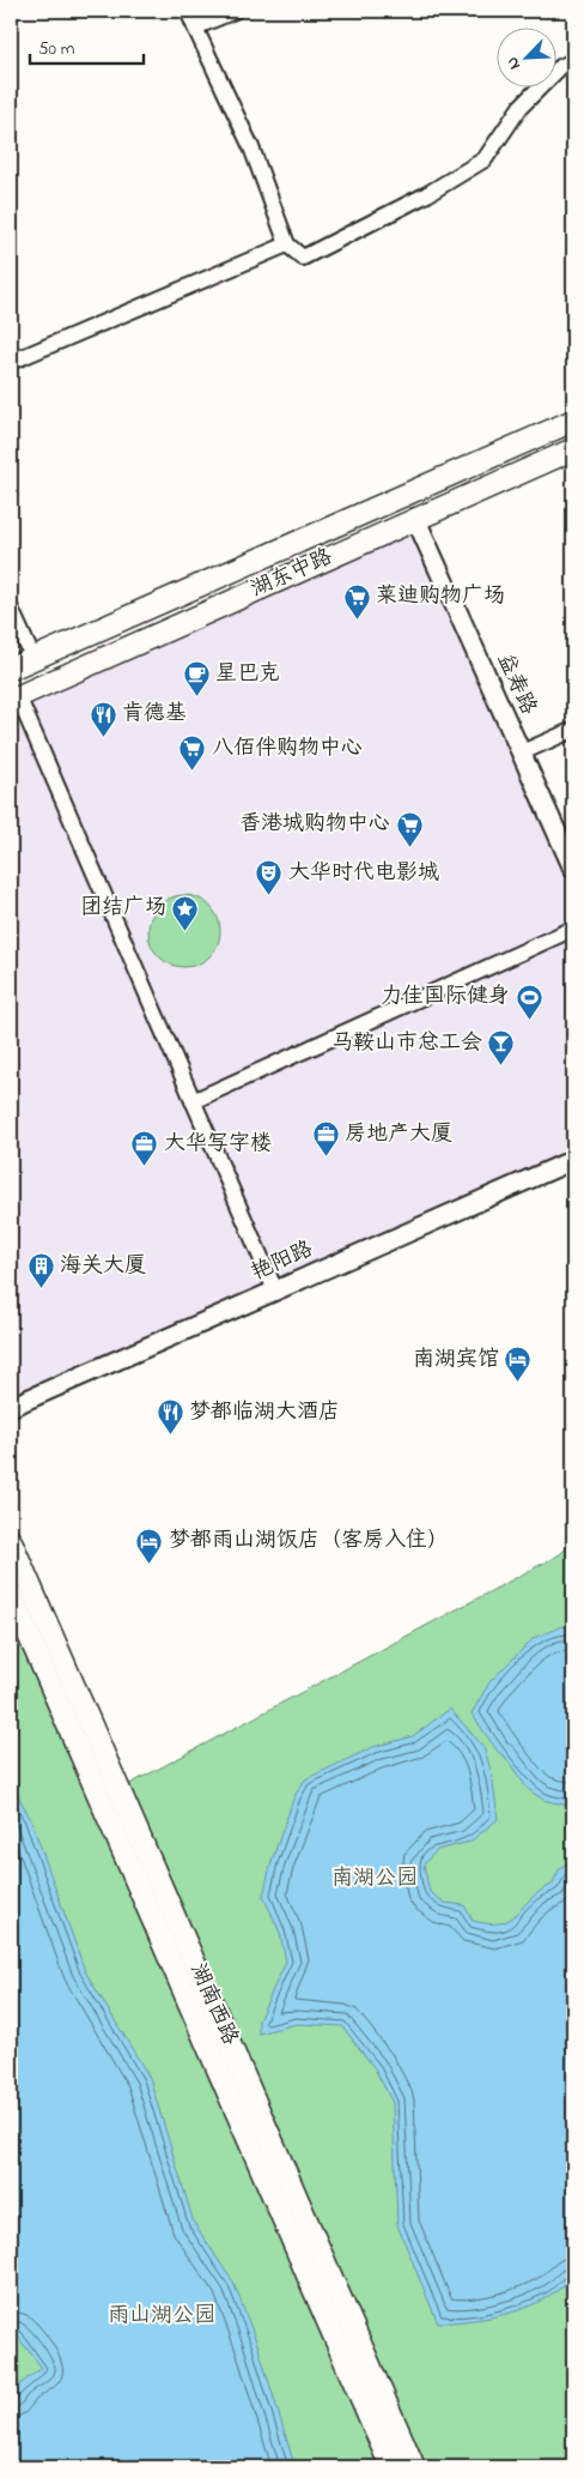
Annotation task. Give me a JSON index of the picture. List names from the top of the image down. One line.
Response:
{"streets":{"main road":["湖东中路","湖南西路"],"street":["益寿路","艳阳路"]},"crossings":[["湖东中路","益寿路"]],"parks":["南湖公园","雨山湖公园"],"places":{"supermarket":["莱迪购物广场","八佰伴购物中心","香港城购物中心"],"cafe":["星巴克"],"restaurant":["肯德基","梦都临湖大酒店"],"theatre":["大华时代电影城"],"place":["团结广场"],"sports":["力佳国际健身"],"bar":["马鞍山市总工会"],"office":["房地产大厦","大华写字楼"],"building":["海关大厦"],"hotel":["南湖宾馆","梦都雨山湖饭店（客房入住）"]},"scale_bar":"50 m","north":"bottom left"}
